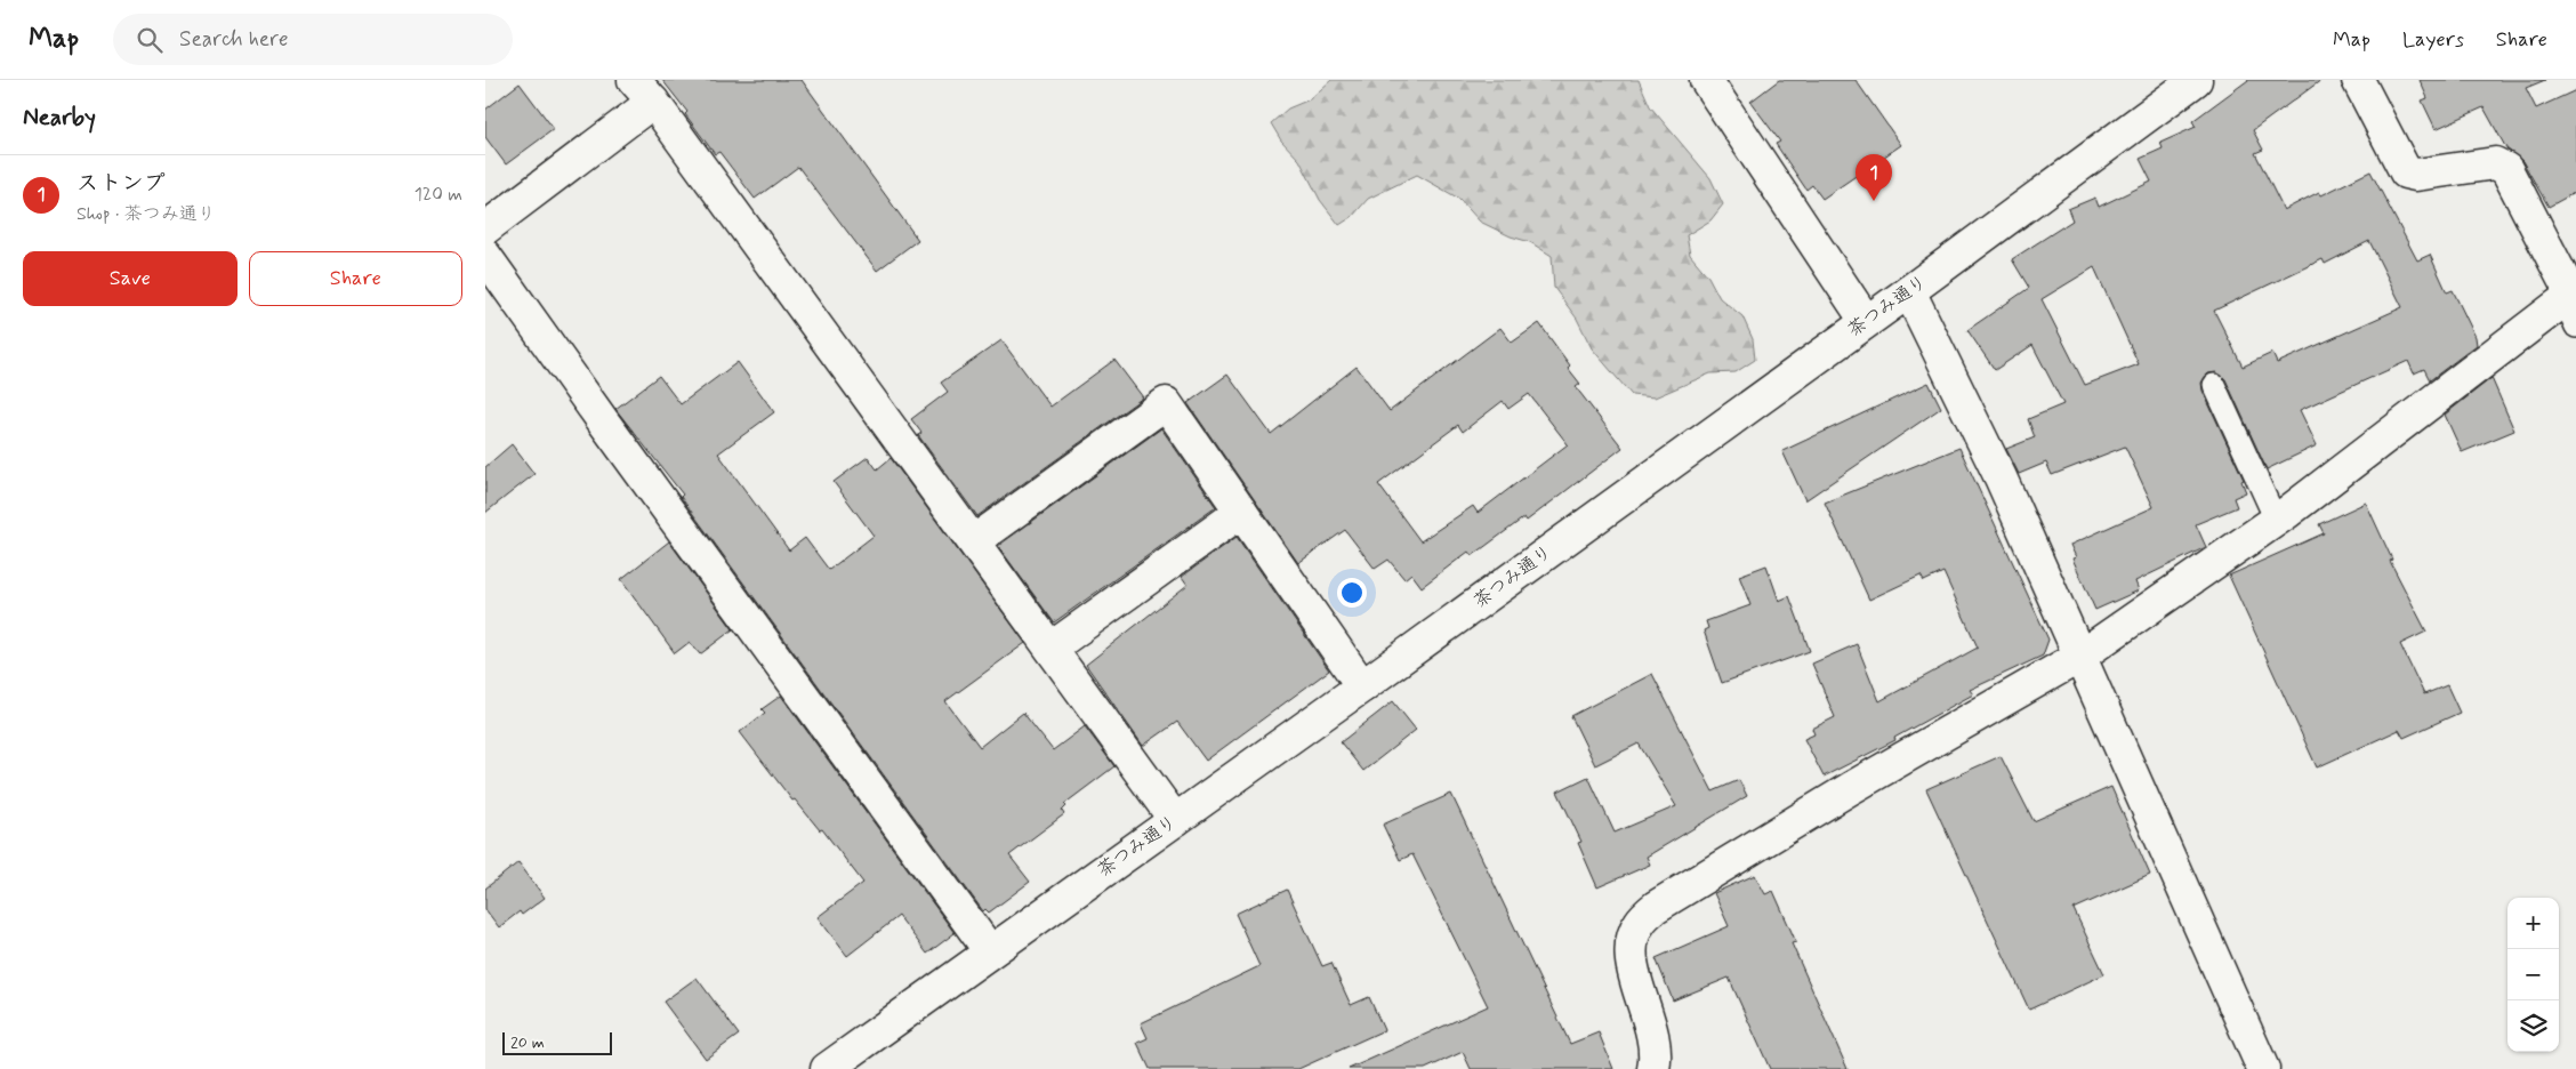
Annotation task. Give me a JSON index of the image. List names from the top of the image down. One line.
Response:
{"streets":{"street":["茶つみ通り"]},"scale_bar":"20 m","page":{"header":"Map","search":"Search here","nav":["Map","Layers","Share"],"heading":"Nearby","list":[{"mark":"1","name":"ストンプ","note":"Shop · 茶つみ通り","value":"120 m"}],"pins":"1","buttons":["Save","Share"],"map_buttons":["+","−"],"scale":"20 m"}}
